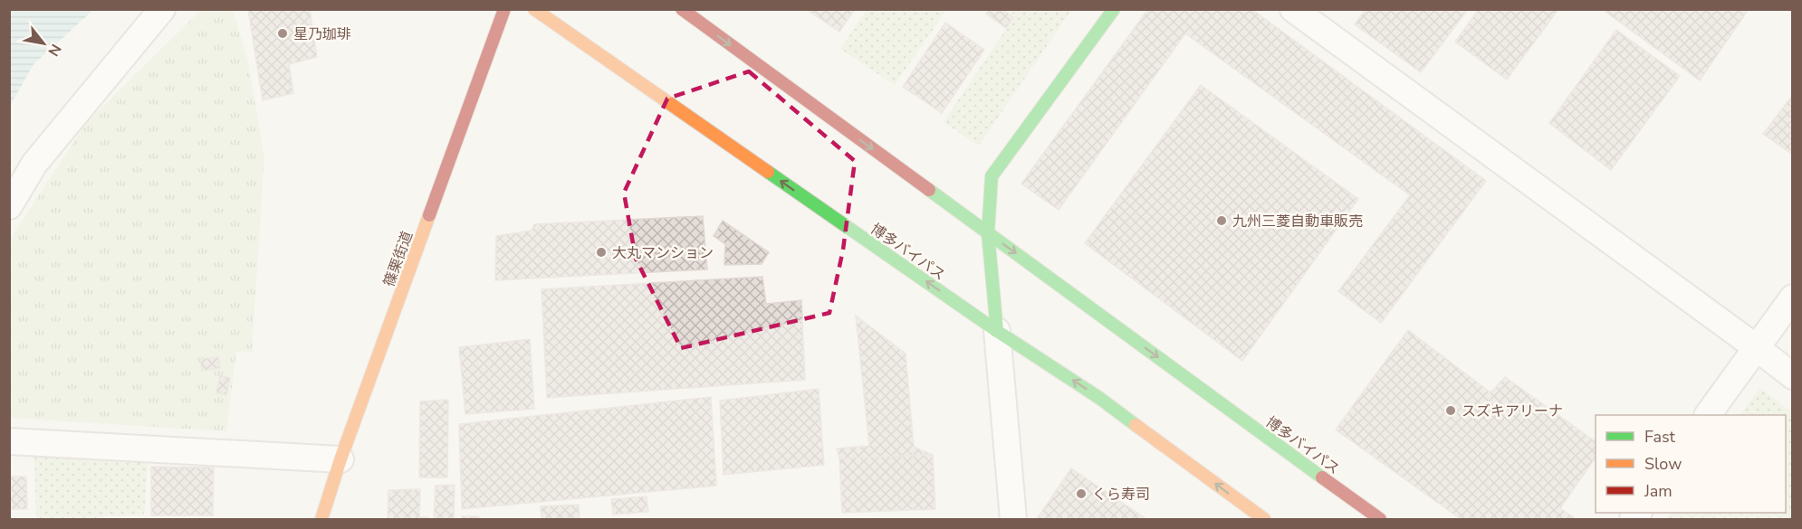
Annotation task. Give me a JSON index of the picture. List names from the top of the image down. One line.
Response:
{"streets":{"main road":["博多バイパス","篠栗街道"]},"places":["星乃珈琲","九州三菱自動車販売","大丸マンション","スズキアリーナ","くら寿司"],"legend":["Fast","Slow","Jam"],"north":"bottom right"}
